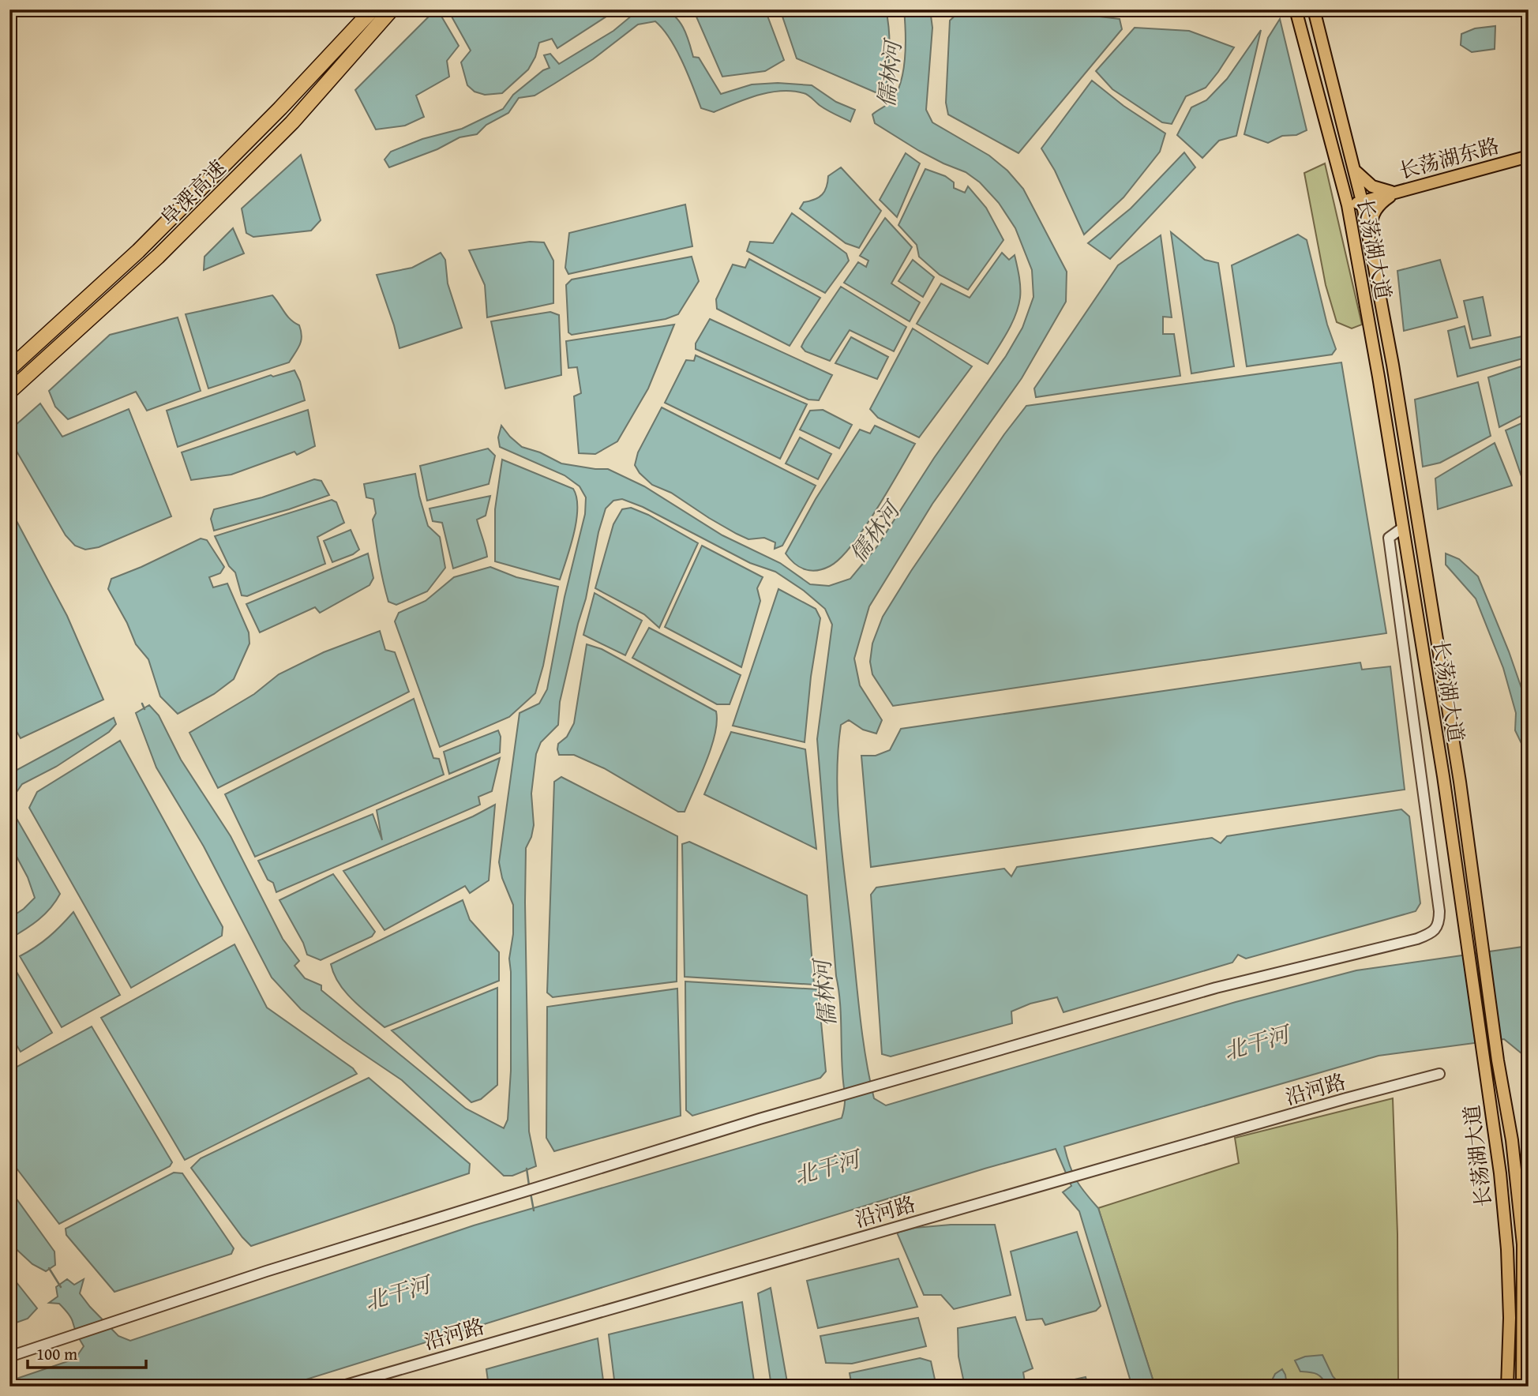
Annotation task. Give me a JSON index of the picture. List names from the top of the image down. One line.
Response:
{"streets":{"highway":["阜溧高速"],"main road":["长荡湖东路","长荡湖大道"],"street":["沿河路"]},"crossings":[["长荡湖东路","长荡湖大道"]],"water":["儒林河","北干河"],"scale_bar":"100 m"}
